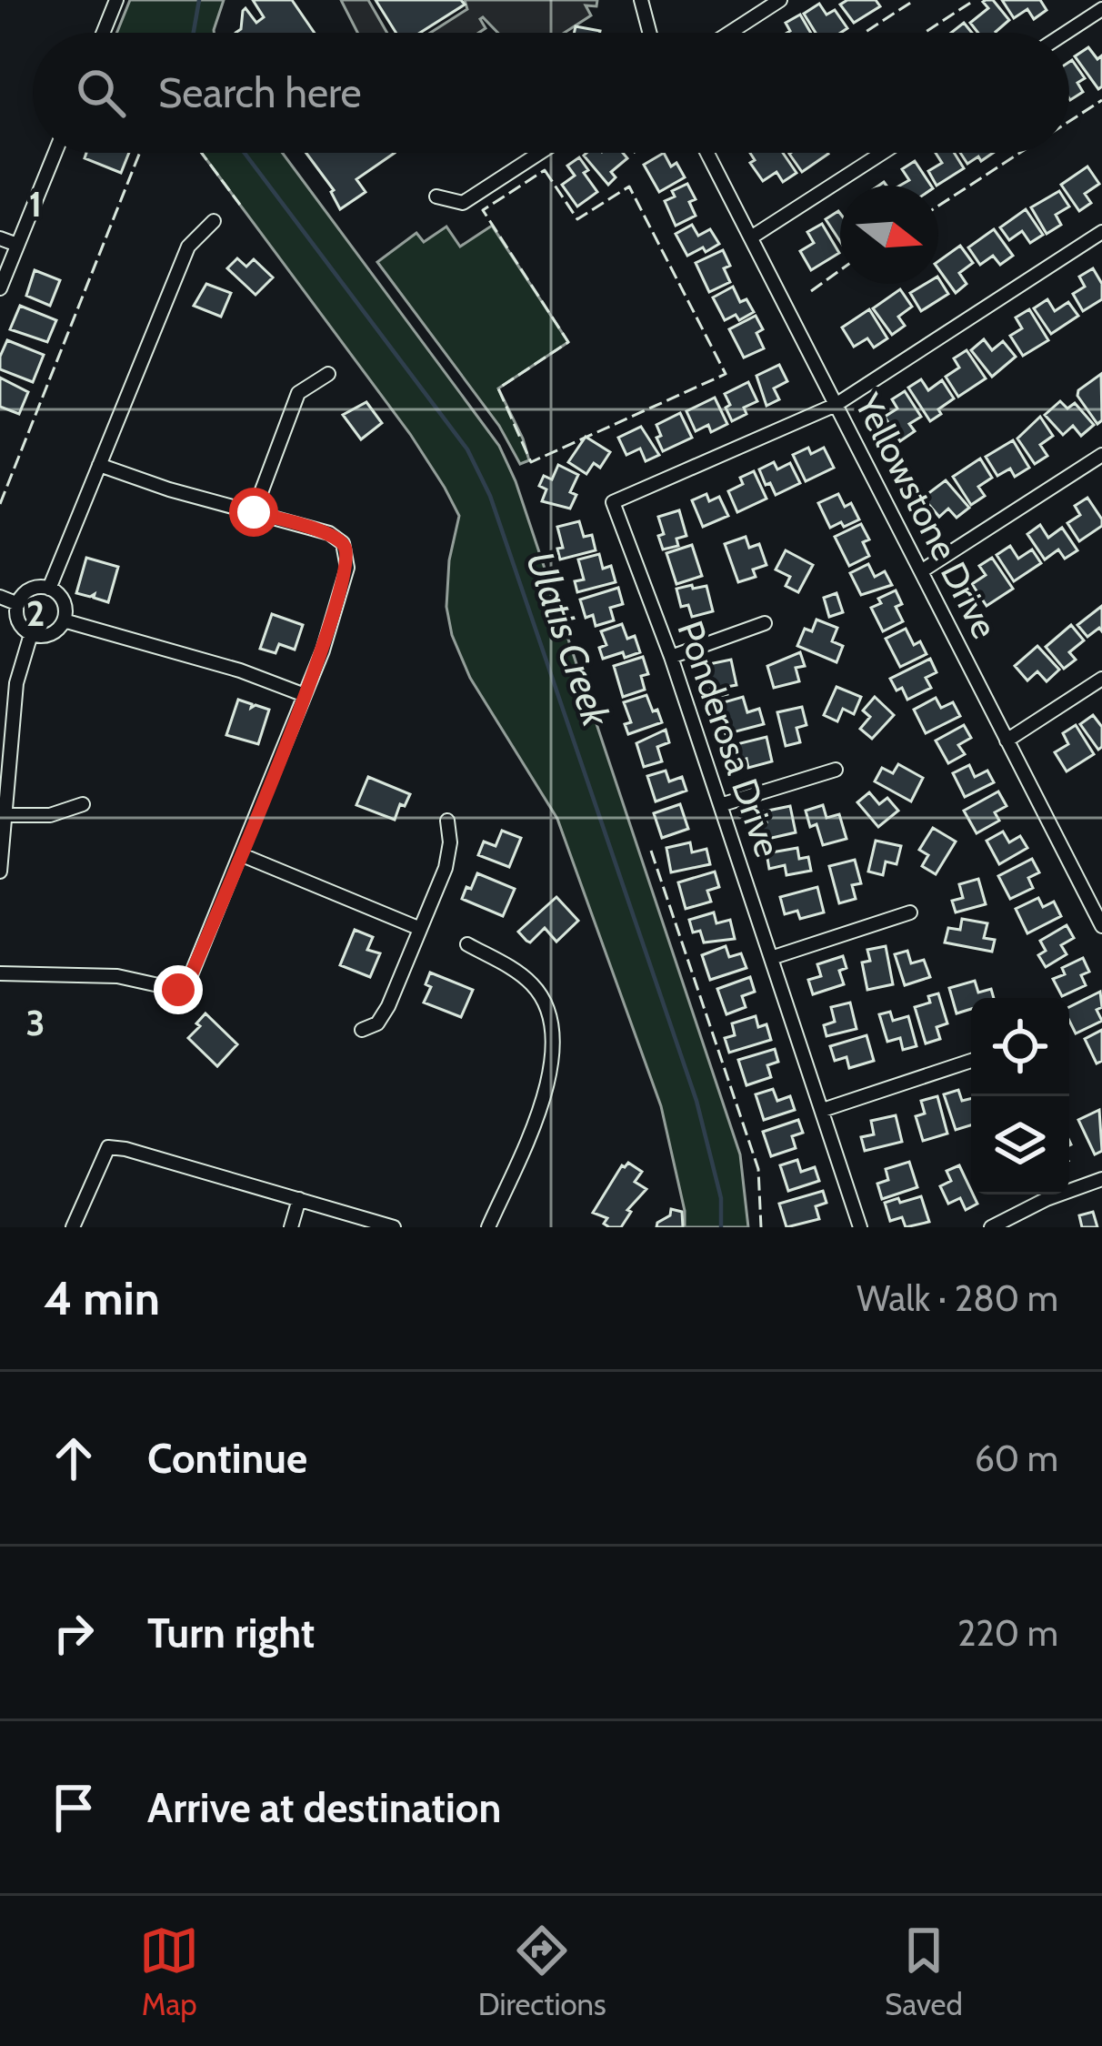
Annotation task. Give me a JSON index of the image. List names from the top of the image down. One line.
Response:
{"streets":{"street":["Yellowstone Drive","Ponderosa Drive"]},"crossings":[["Yellowstone Drive","Ponderosa Drive"]],"water":["Ulatis Creek"],"north":"right","page":{"search":"Search here","heading":["4 min","Walk · 280 m"],"list":[["Continue","60 m"],["Turn right","220 m"],"Arrive at destination"],"nav":["Map","Directions","Saved"]},"grid":{"rows":["1","2","3"]}}
